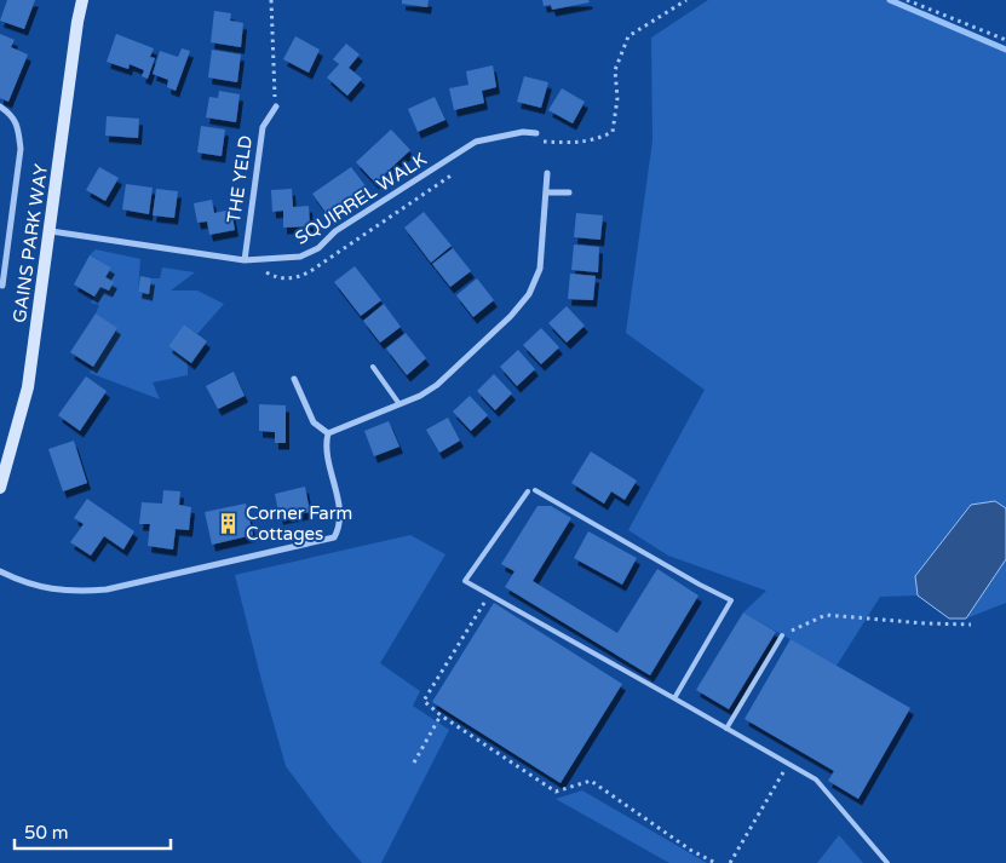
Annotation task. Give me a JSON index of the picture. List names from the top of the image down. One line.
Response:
{"streets":{"street":["THE YELD","SQUIRREL WALK","GAINS PARK WAY"]},"crossings":[["THE YELD","SQUIRREL WALK"],["SQUIRREL WALK","GAINS PARK WAY"]],"places":{"building":["Corner Farm Cottages"]},"scale_bar":"50 m"}
